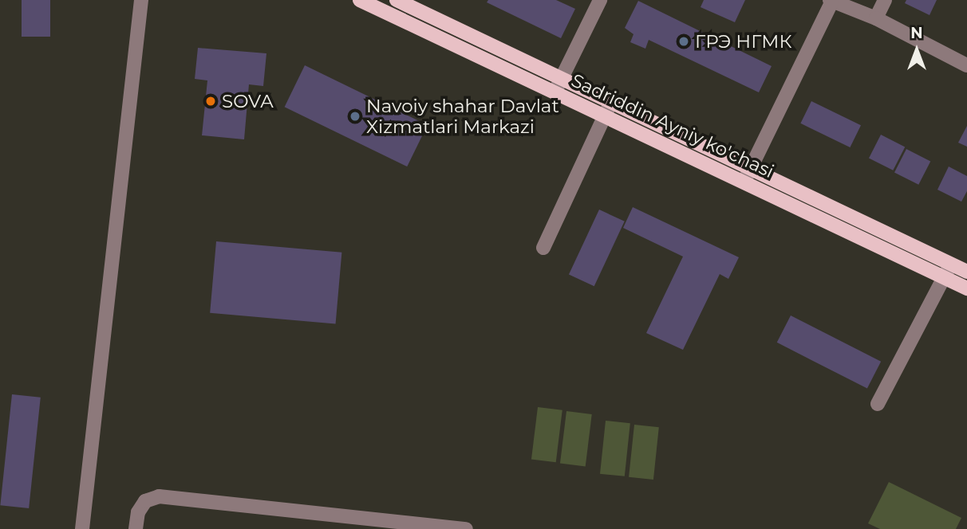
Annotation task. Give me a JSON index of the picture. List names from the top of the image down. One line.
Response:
{"streets":{"main road":["Sadriddin Ayniy ko'chasi"]},"places":["ГРЭ НГМК","SOVA","Navoiy shahar Davlat Xizmatlari Markazi"],"north":"top"}
